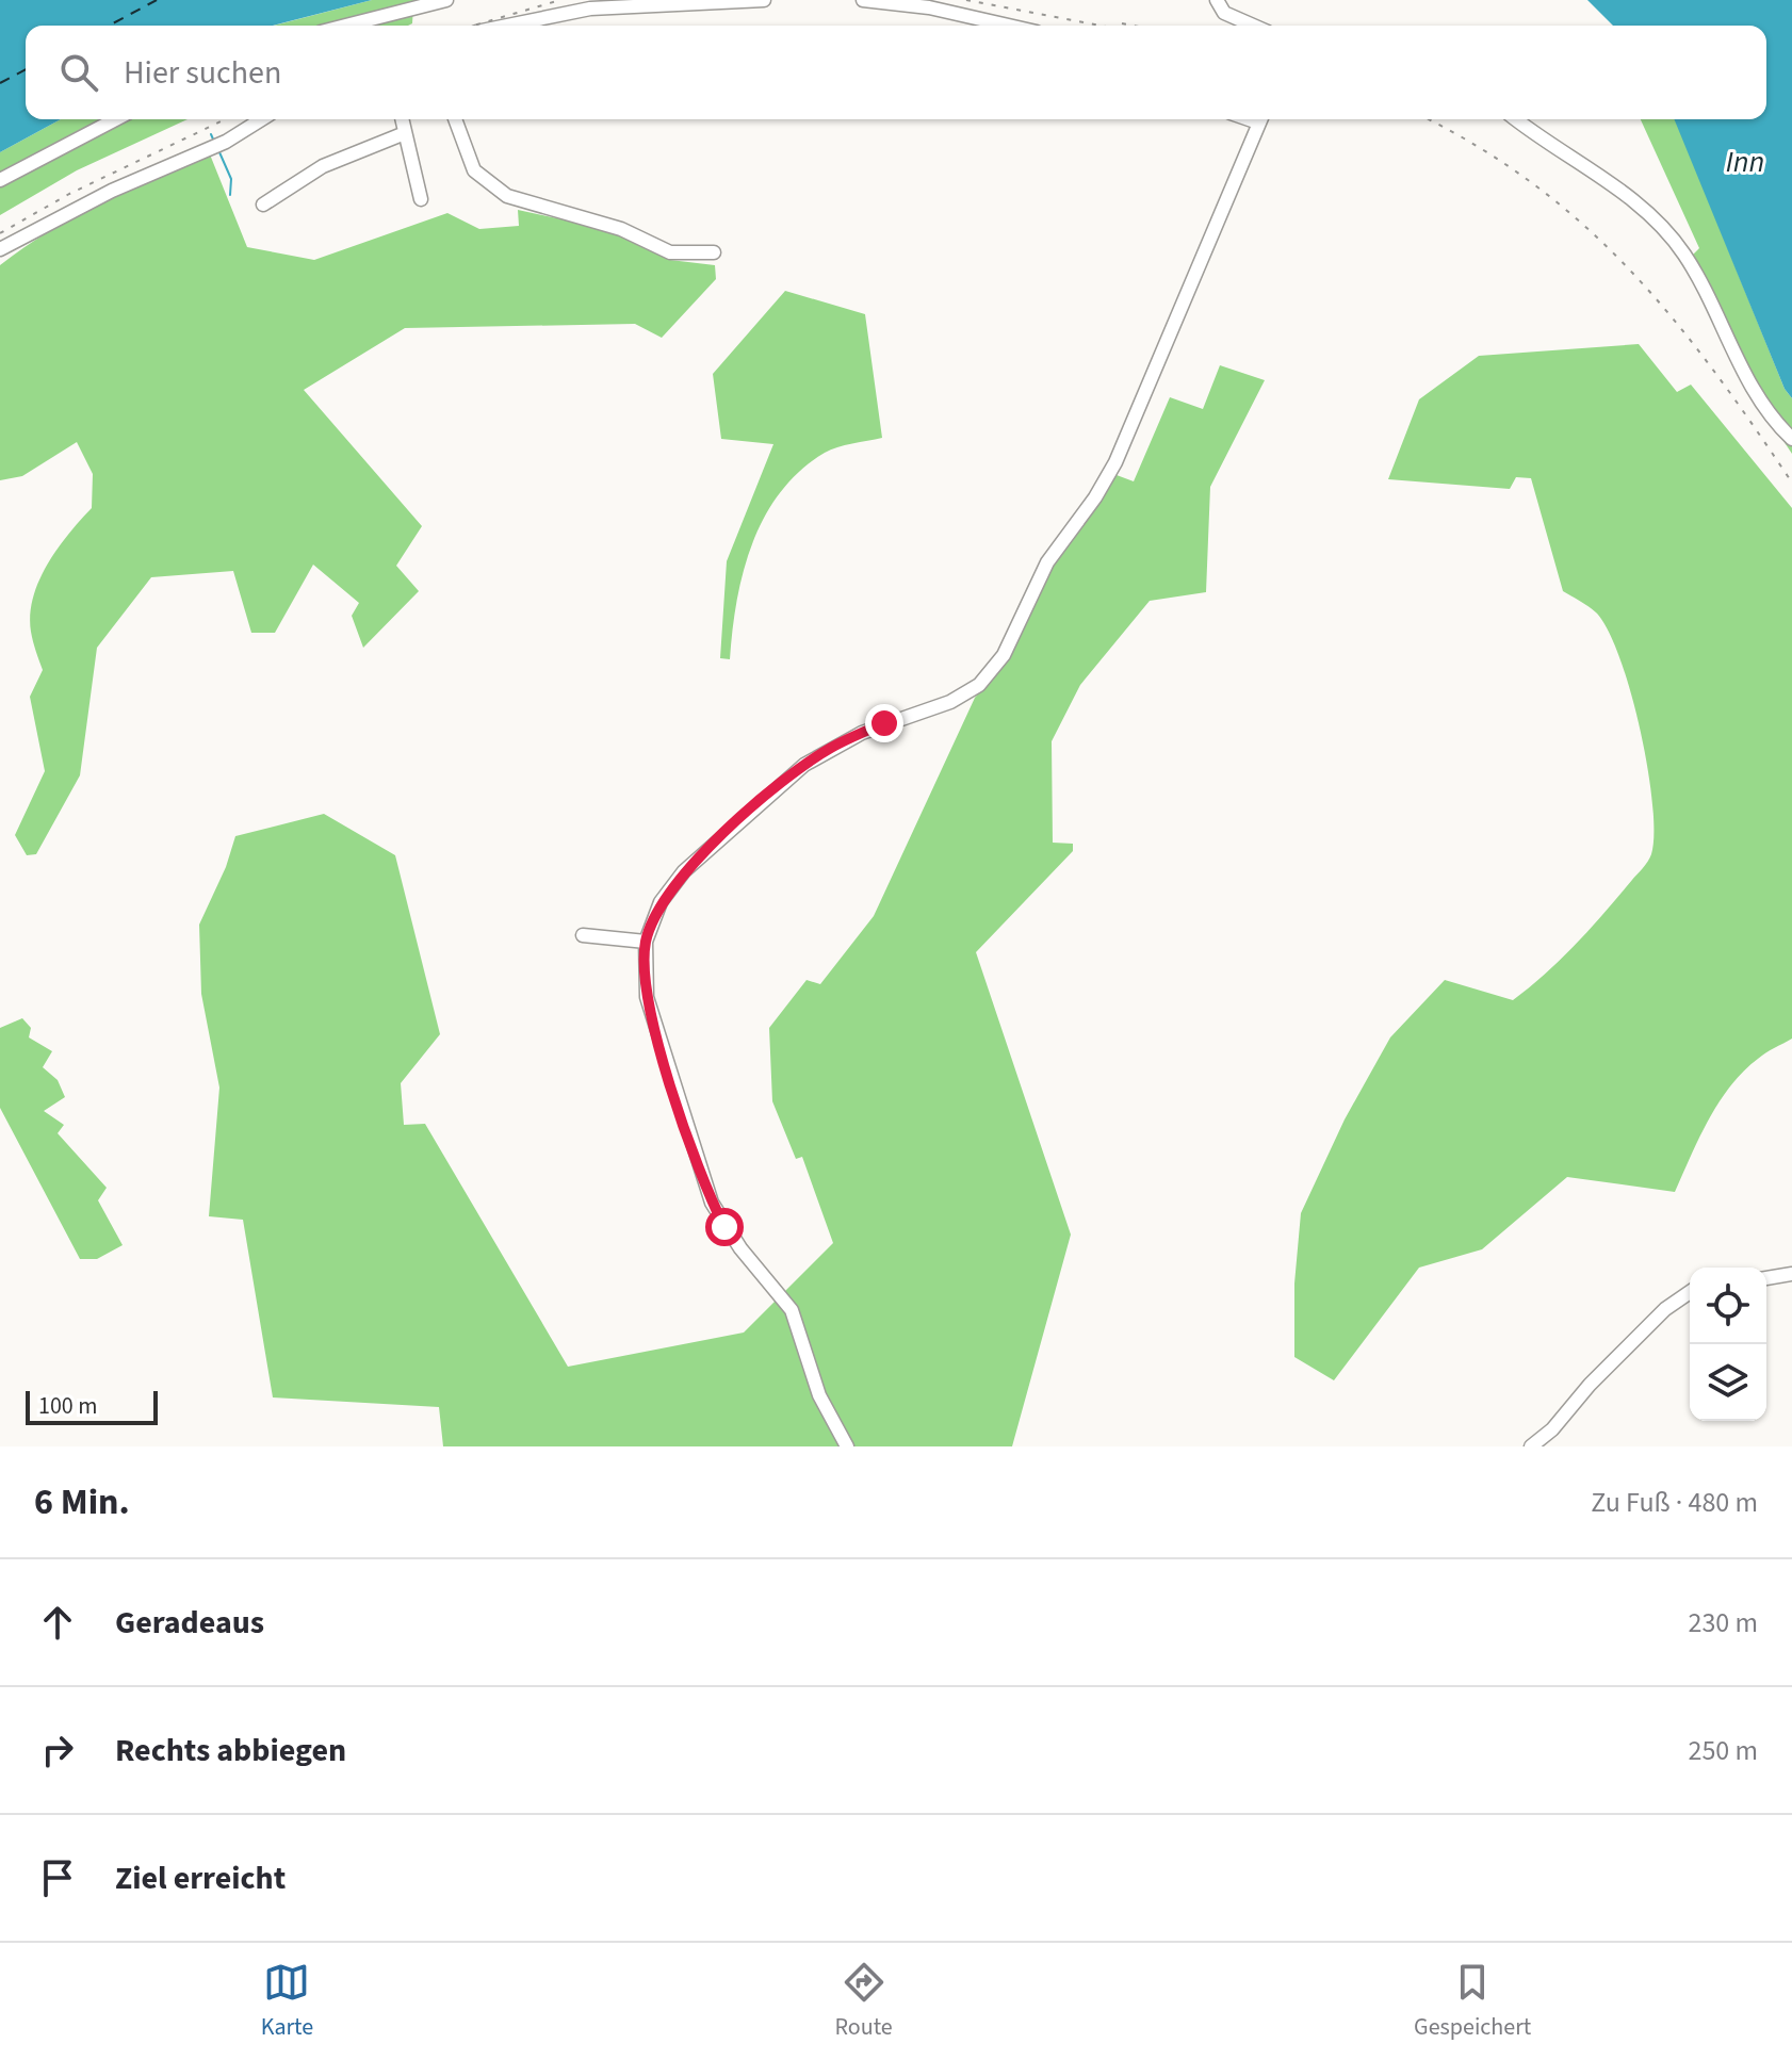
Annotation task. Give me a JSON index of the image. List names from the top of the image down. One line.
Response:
{"water":["Inn"],"scale_bar":"100 m","page":{"search":"Hier suchen","scale":"100 m","heading":["6 Min.","Zu Fuß · 480 m"],"list":[["Geradeaus","230 m"],["Rechts abbiegen","250 m"],"Ziel erreicht"],"nav":["Karte","Route","Gespeichert"]}}
